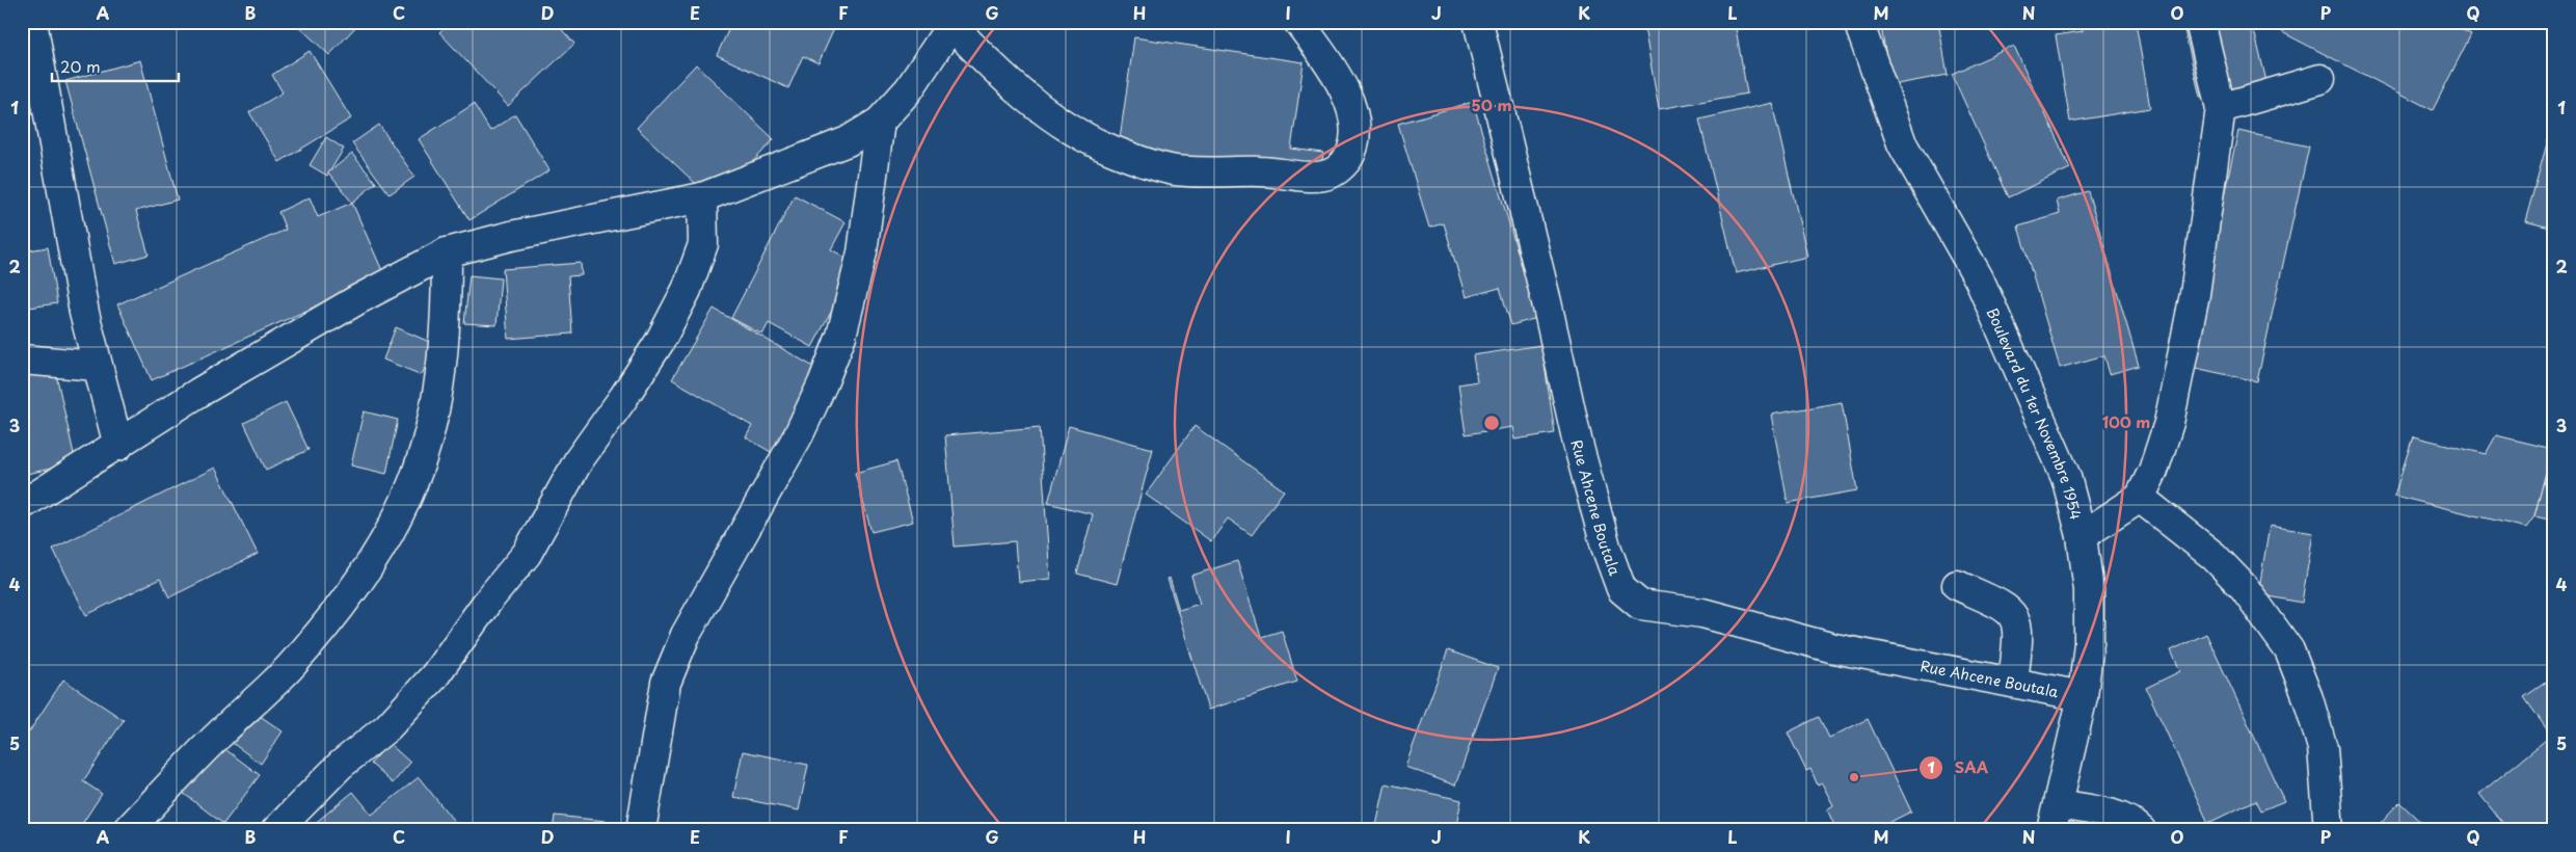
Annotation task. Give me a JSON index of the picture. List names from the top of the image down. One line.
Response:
{"streets":{"street":["Boulevard du 1er Novembre 1954","Rue Ahcene Boutala"]},"crossings":[["Boulevard du 1er Novembre 1954","Rue Ahcene Boutala"]],"places":["SAA"],"scale_bar":"20 m","grid":{"columns":["A","B","C","D","E","F","G","H","I","J","K","L","M","N","O","P","Q"],"rows":["1","2","3","4","5"]},"rings":["50 m","100 m"]}
